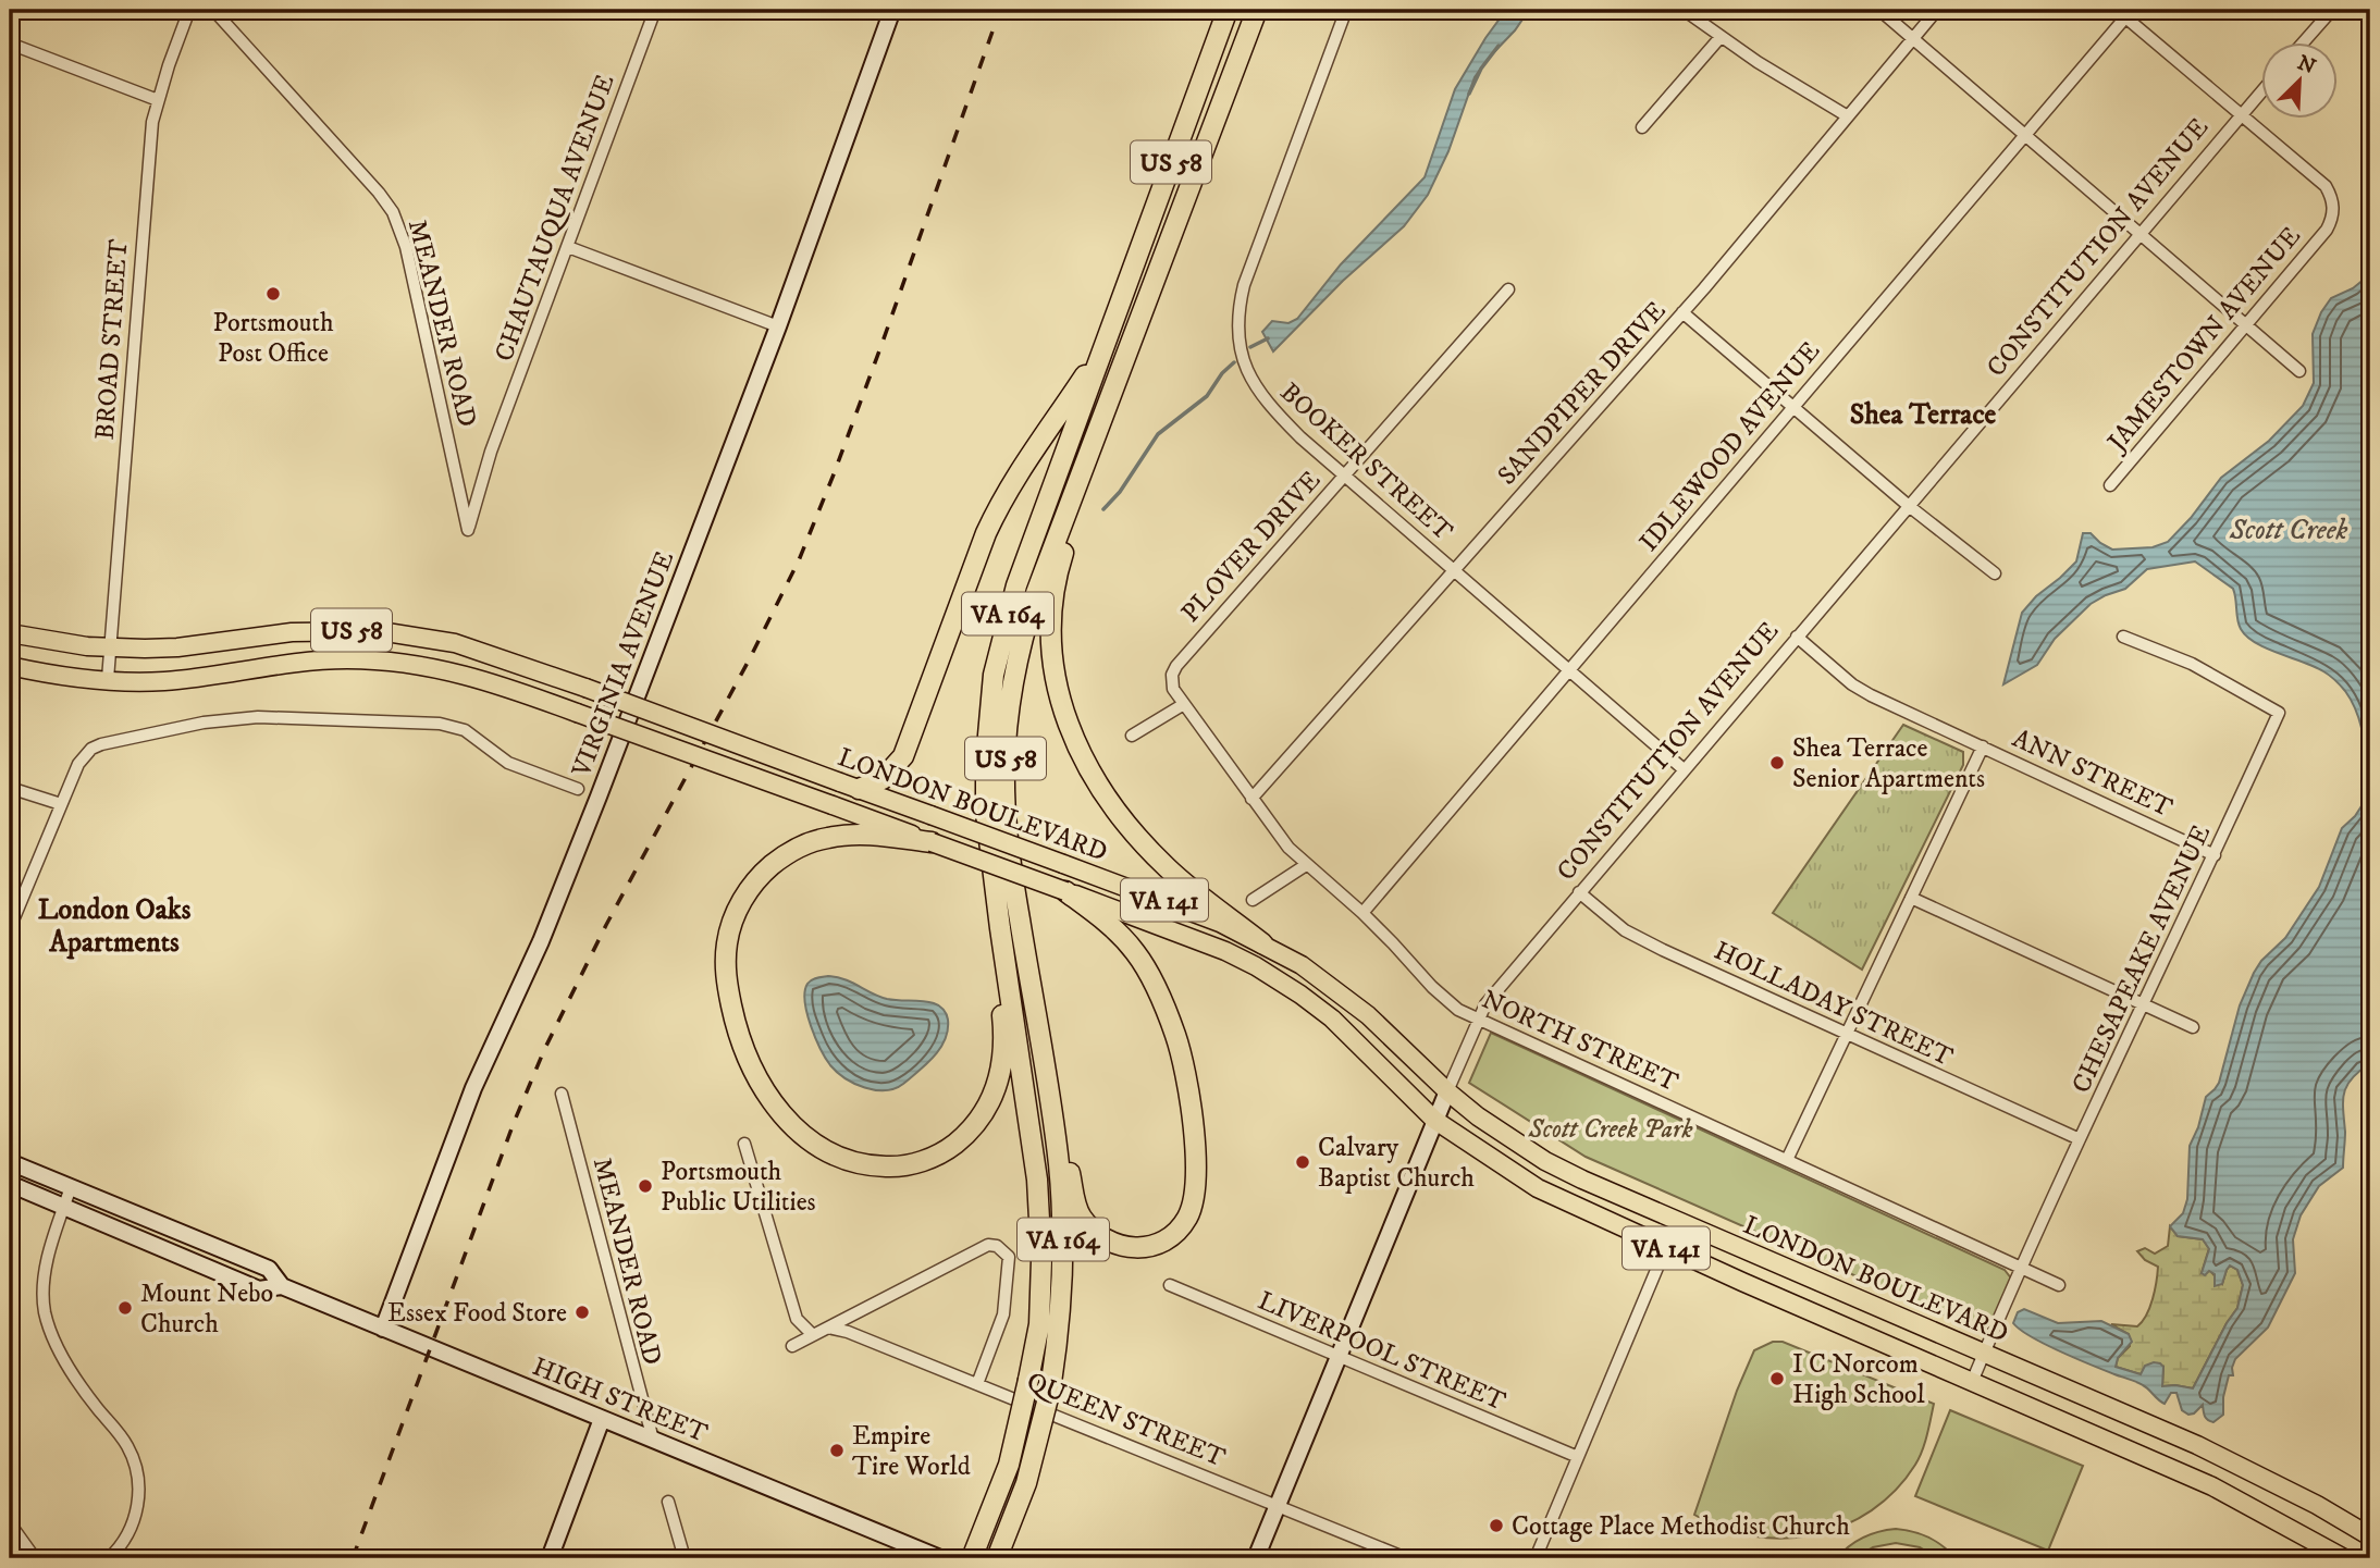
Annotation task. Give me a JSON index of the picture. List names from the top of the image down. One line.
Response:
{"streets":{"highway":["US 58","VA 164"],"main road":["LONDON BOULEVARD","VA 141"],"street":["CHAUTAUQUA AVENUE","CONSTITUTION AVENUE","MEANDER ROAD","JAMESTOWN AVENUE","BROAD STREET","SANDPIPER DRIVE","IDLEWOOD AVENUE","BOOKER STREET","PLOVER DRIVE","VIRGINIA AVENUE","ANN STREET","CHESAPEAKE AVENUE","HOLLADAY STREET","NORTH STREET","LIVERPOOL STREET","HIGH STREET","QUEEN STREET"]},"crossings":[["US 58","VA 164"],["US 58","LONDON BOULEVARD"],["CHAUTAUQUA AVENUE","MEANDER ROAD"],["CONSTITUTION AVENUE","JAMESTOWN AVENUE"],["CONSTITUTION AVENUE","BOOKER STREET"],["CONSTITUTION AVENUE","ANN STREET"],["CONSTITUTION AVENUE","LONDON BOULEVARD"],["CONSTITUTION AVENUE","HOLLADAY STREET"],["CONSTITUTION AVENUE","NORTH STREET"],["CONSTITUTION AVENUE","LIVERPOOL STREET"],["CONSTITUTION AVENUE","QUEEN STREET"],["MEANDER ROAD","HIGH STREET"],["BROAD STREET","LONDON BOULEVARD"],["SANDPIPER DRIVE","BOOKER STREET"],["SANDPIPER DRIVE","NORTH STREET"],["IDLEWOOD AVENUE","BOOKER STREET"],["IDLEWOOD AVENUE","NORTH STREET"],["BOOKER STREET","PLOVER DRIVE"],["PLOVER DRIVE","NORTH STREET"],["VIRGINIA AVENUE","HIGH STREET"],["ANN STREET","CHESAPEAKE AVENUE"],["LONDON BOULEVARD","CHESAPEAKE AVENUE"],["CHESAPEAKE AVENUE","HOLLADAY STREET"],["CHESAPEAKE AVENUE","NORTH STREET"]],"districts":["Shea Terrace","London Oaks Apartments"],"water":["Scott Creek"],"parks":["Scott Creek Park"],"places":["Portsmouth Post Office","Shea Terrace Senior Apartments","Calvary Baptist Church","Portsmouth Public Utilities","Mount Nebo Church","Essex Food Store","I C Norcom High School","Empire Tire World","Cottage Place Methodist Church"],"north":"top right"}
